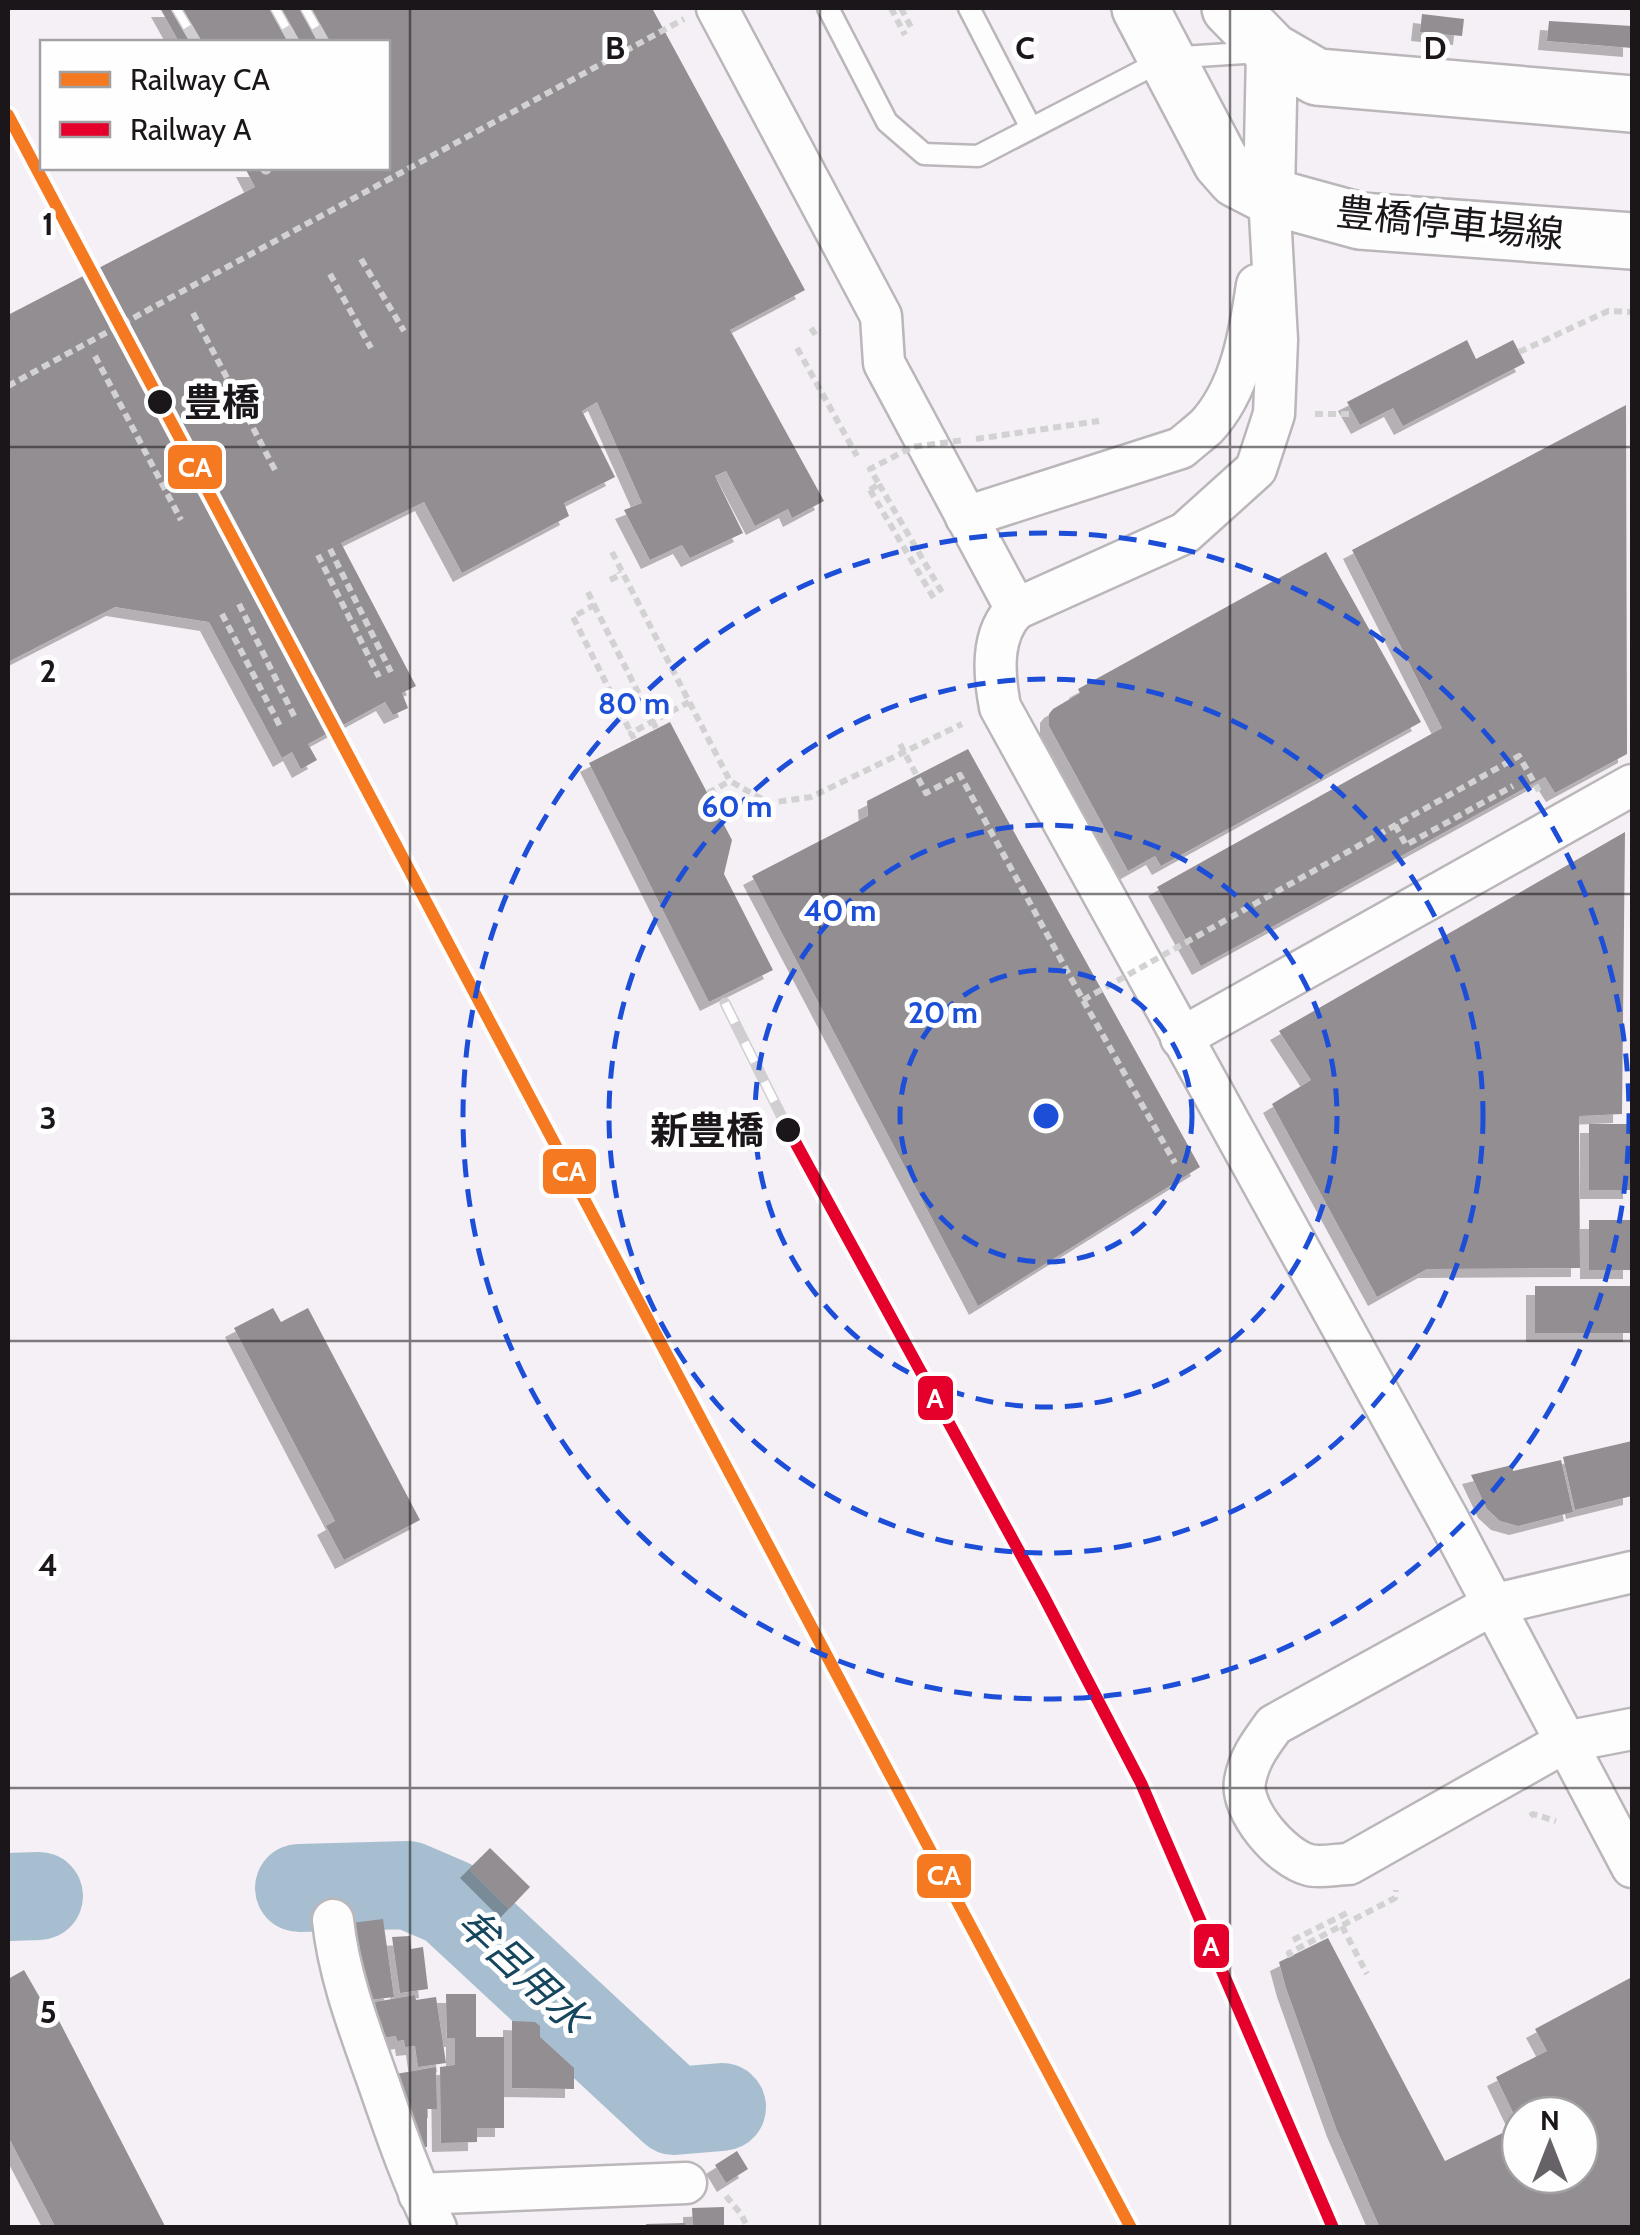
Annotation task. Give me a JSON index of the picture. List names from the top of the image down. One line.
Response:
{"streets":{"main road":["豊橋停車場線"]},"water":["牟呂用水"],"places":["豊橋","新豊橋"],"lines":["rail line CA","rail line A"],"legend":["Railway CA","Railway A"],"north":"top","grid":{"columns":["B","C","D"],"rows":["1","2","3","4","5"]},"rings":["80 m","60 m","40 m","20 m"]}
